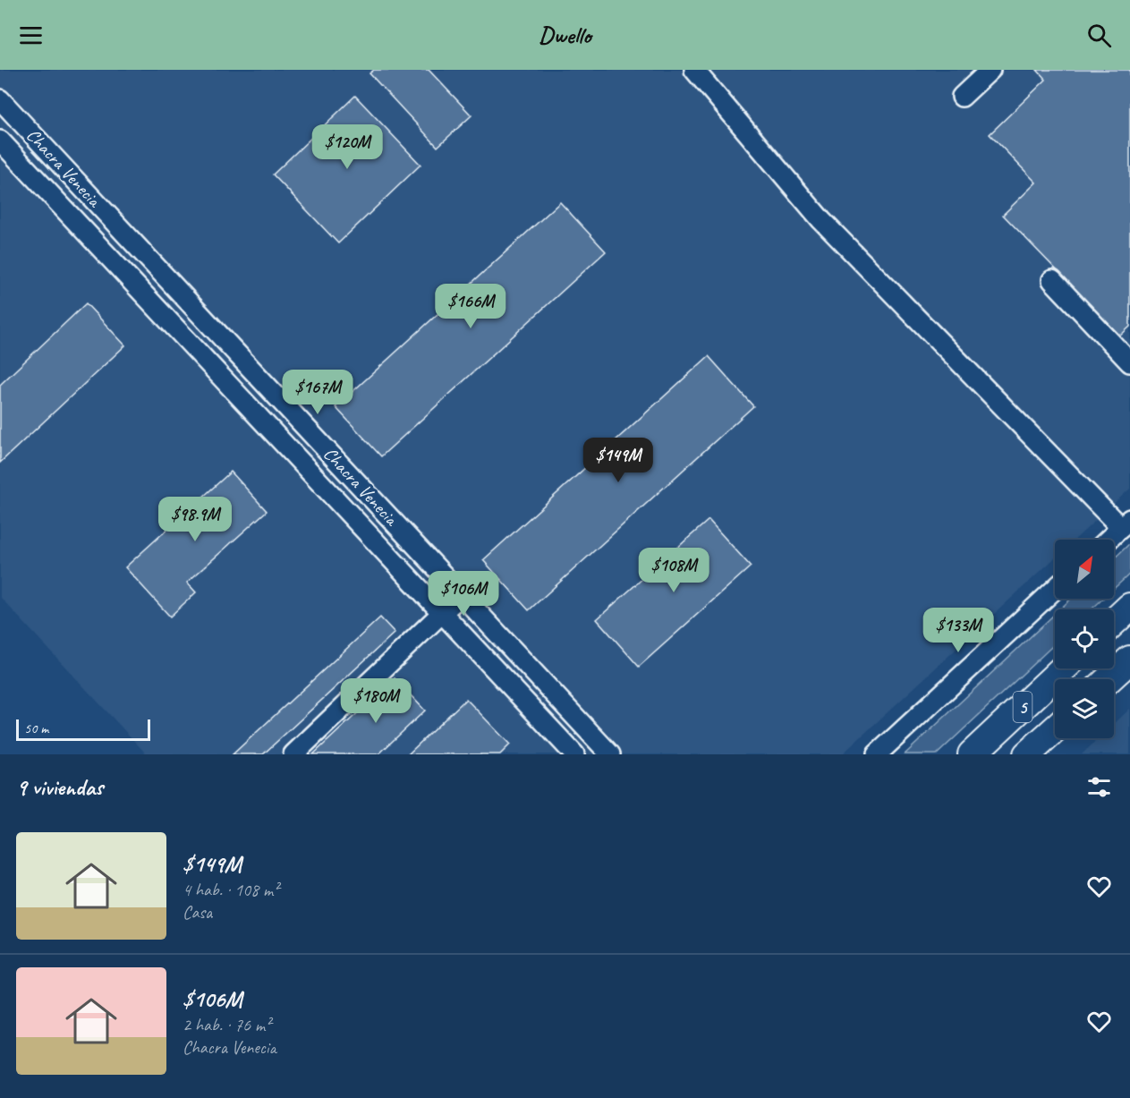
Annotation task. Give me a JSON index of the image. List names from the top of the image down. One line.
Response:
{"streets":{"highway":["5"],"street":["Chacra Venecia"]},"scale_bar":"50 m","north":"top right","page":{"header":"Dwello","price":["$120M","$166M","$167M","$149M","$98.9M","$108M","$106M","$133M","$180M"],"scale":"50 m","heading":"9 viviendas","list":[{"name":"$149M","note":"4 hab. · 108 m² · Casa"},{"name":"$106M","note":"2 hab. · 76 m² · Chacra Venecia"}]}}
